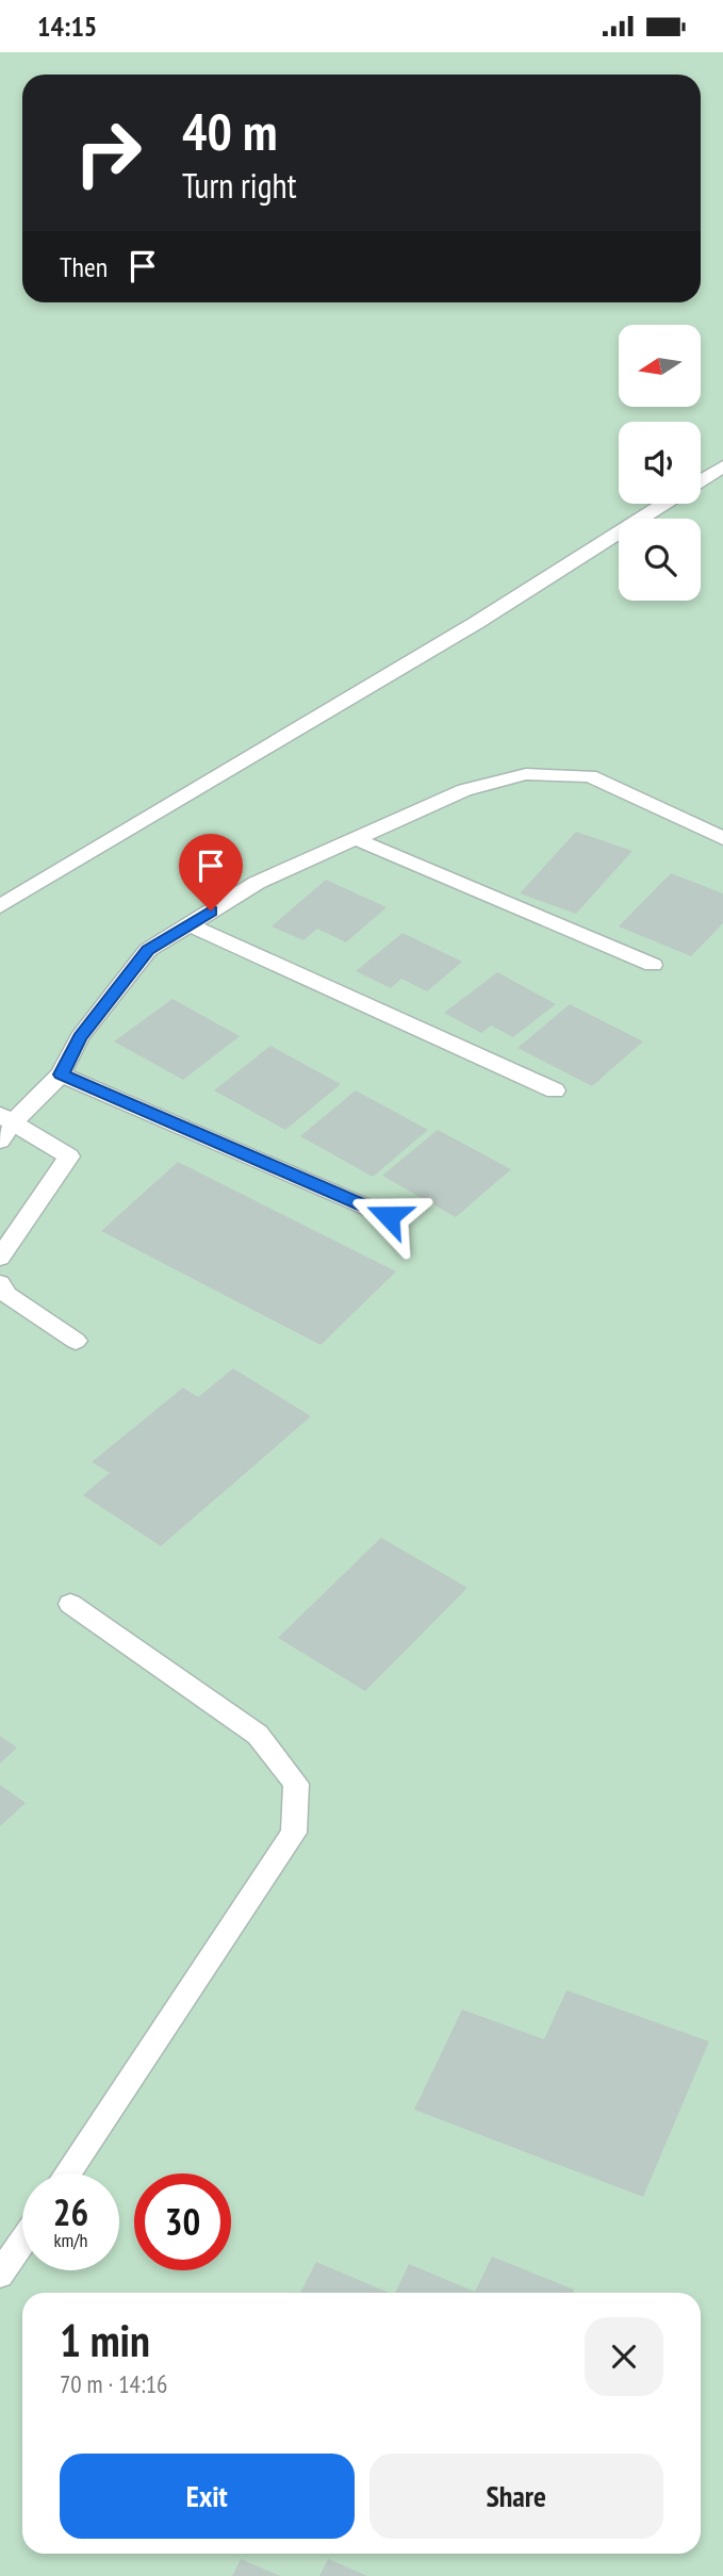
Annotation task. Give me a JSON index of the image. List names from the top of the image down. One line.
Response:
{"north":"left","page":{"status":"14:15","turn":["40 m","Turn right"],"then":"Then","speed":"26 km/h","limit":"30","heading":["1 min","70 m · 14:16"],"buttons":["Exit","Share"]}}
